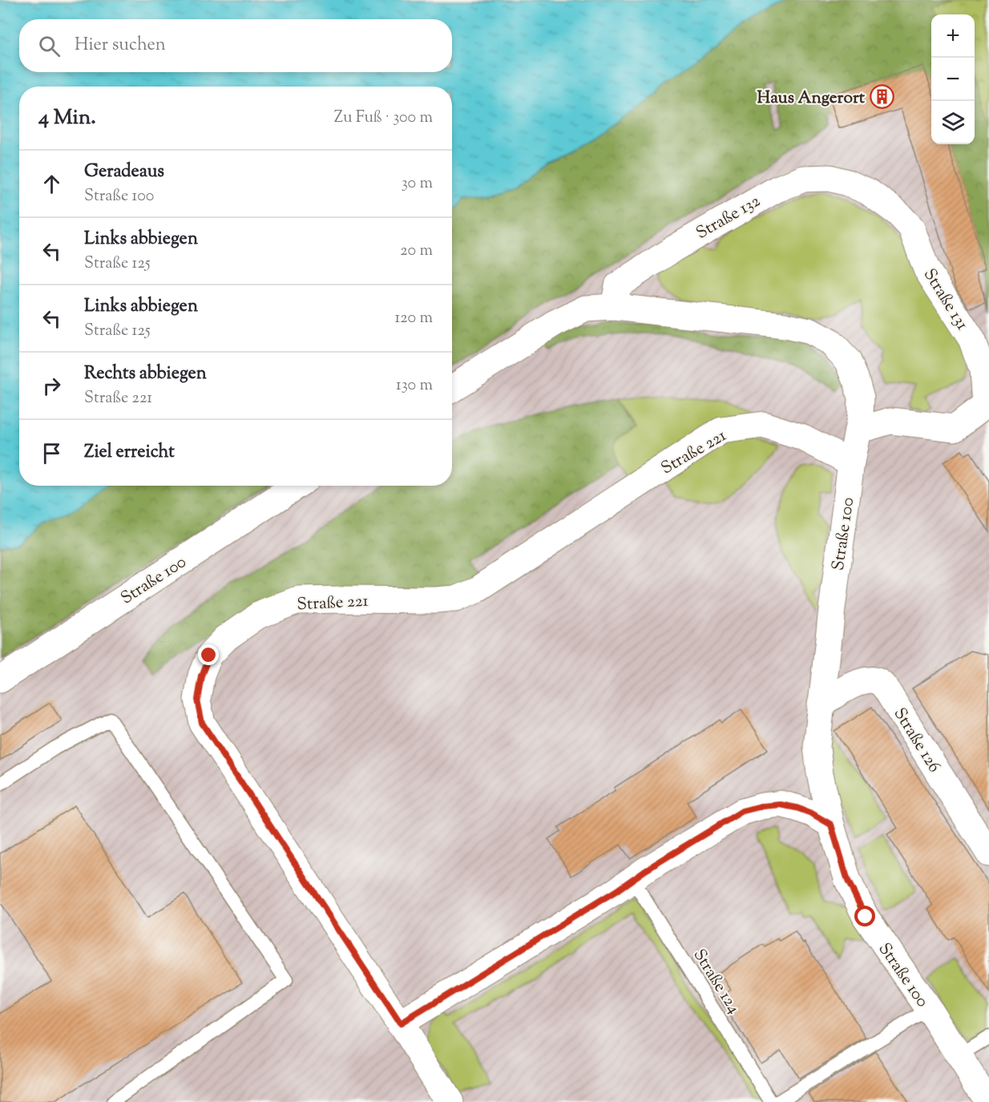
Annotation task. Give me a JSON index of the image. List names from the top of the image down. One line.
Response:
{"streets":{"street":["Straße 132","Straße 131","Straße 221","Straße 100","Straße 126"],"lane":["Straße 124"]},"crossings":[["Straße 132","Straße 131"],["Straße 132","Straße 100"],["Straße 131","Straße 100"],["Straße 221","Straße 100"],["Straße 100","Straße 126"]],"places":{"building":["Haus Angerort"]},"page":{"map_buttons":["+","−"],"search":"Hier suchen","heading":["4 Min.","Zu Fuß · 300 m"],"list":[["Geradeaus","Straße 100","30 m"],["Links abbiegen","Straße 125","20 m"],["Links abbiegen","Straße 125","120 m"],["Rechts abbiegen","Straße 221","130 m"],"Ziel erreicht"]}}
